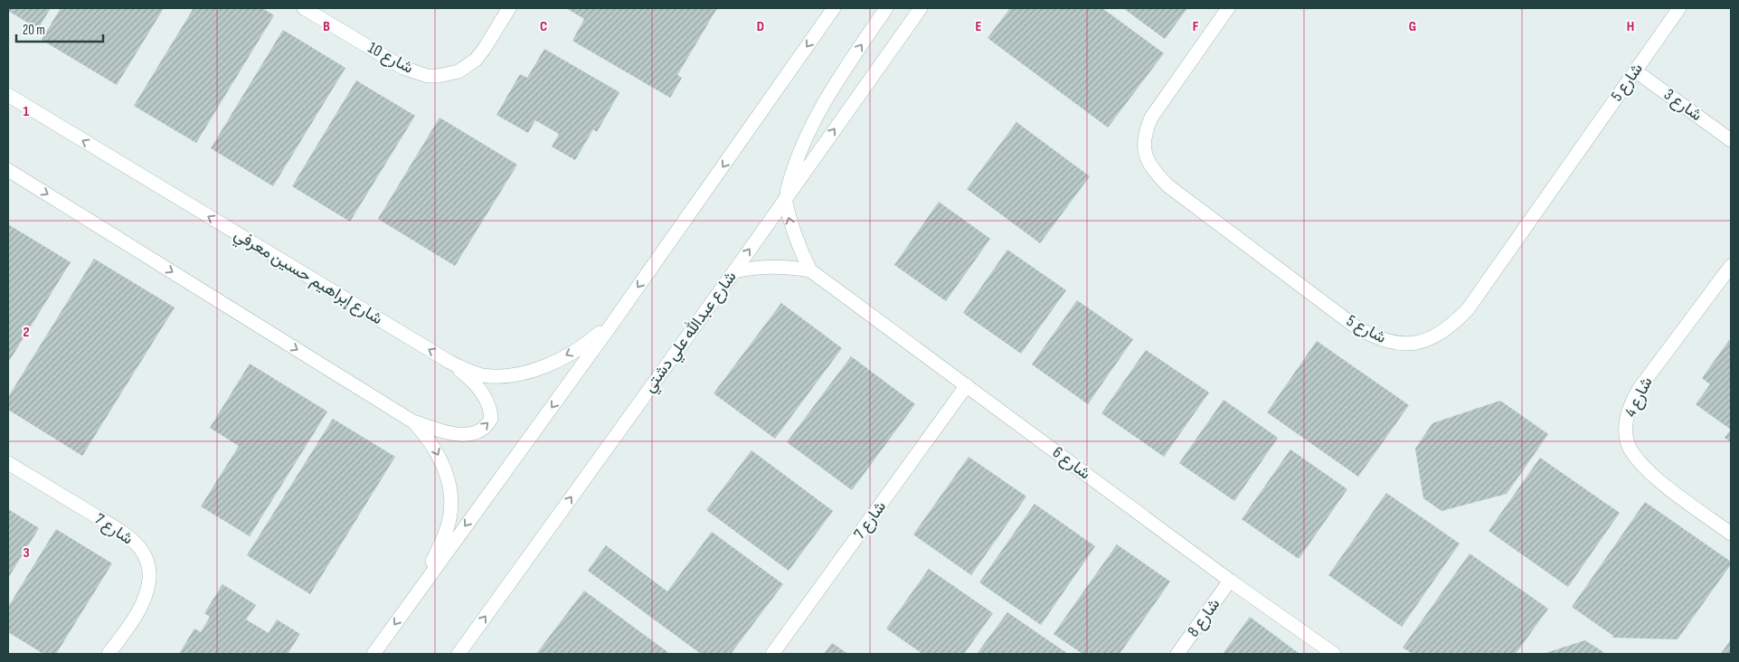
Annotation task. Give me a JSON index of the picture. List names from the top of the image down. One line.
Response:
{"streets":{"street":["شارع 10","شارع 5","شارع 3","شارع إبراهيم حسين معرفي","شارع عبدالله علي دشتي","شارع 4","شارع 6","شارع 7","شارع 8"]},"crossings":[["شارع 5","شارع 3"],["شارع عبدالله علي دشتي","شارع 6"],["شارع 6","شارع 7"],["شارع 6","شارع 8"]],"scale_bar":"20 m","grid":{"columns":["B","C","D","E","F","G","H"],"rows":["1","2","3"]}}
